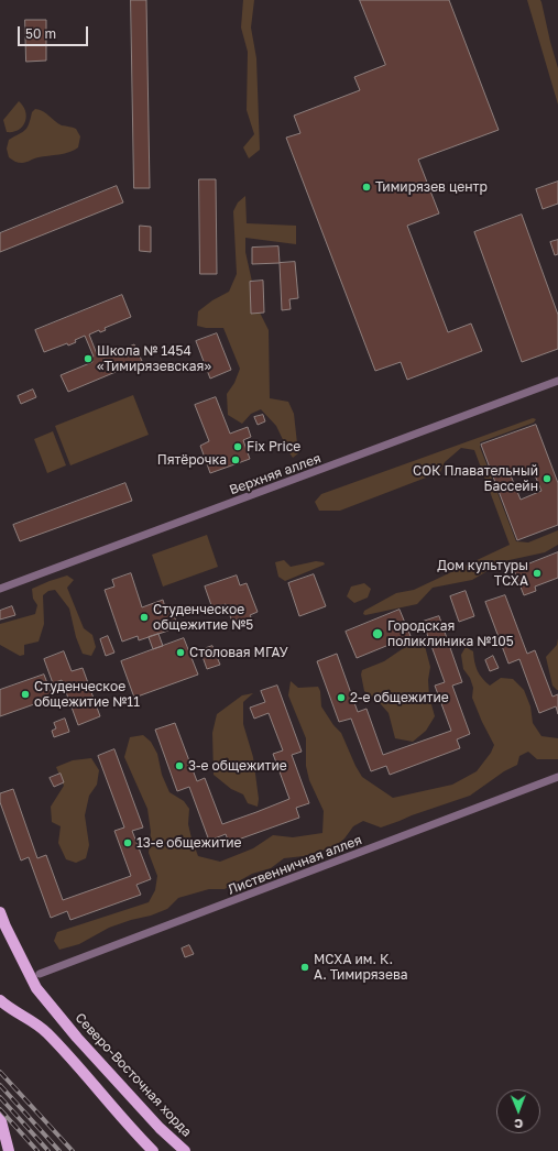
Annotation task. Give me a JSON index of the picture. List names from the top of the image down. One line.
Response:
{"streets":{"main road":["Северо-Восточная хорда"],"street":["Верхняя аллея","Лиственничная аллея"]},"places":["Тимирязев центр","Школа № 1454 «Тимирязевская»","Fix Price","Пятёрочка","СОК Плавательный Бассейн","Дом культуры ТСХА","Студенческое общежитие №5","Городская поликлиника №105","Столовая МГАУ","Студенческое общежитие №11","2-е общежитие","3-е общежитие","13-е общежитие","МСХА им. К. А. Тимирязева"],"scale_bar":"50 m","north":"bottom"}
